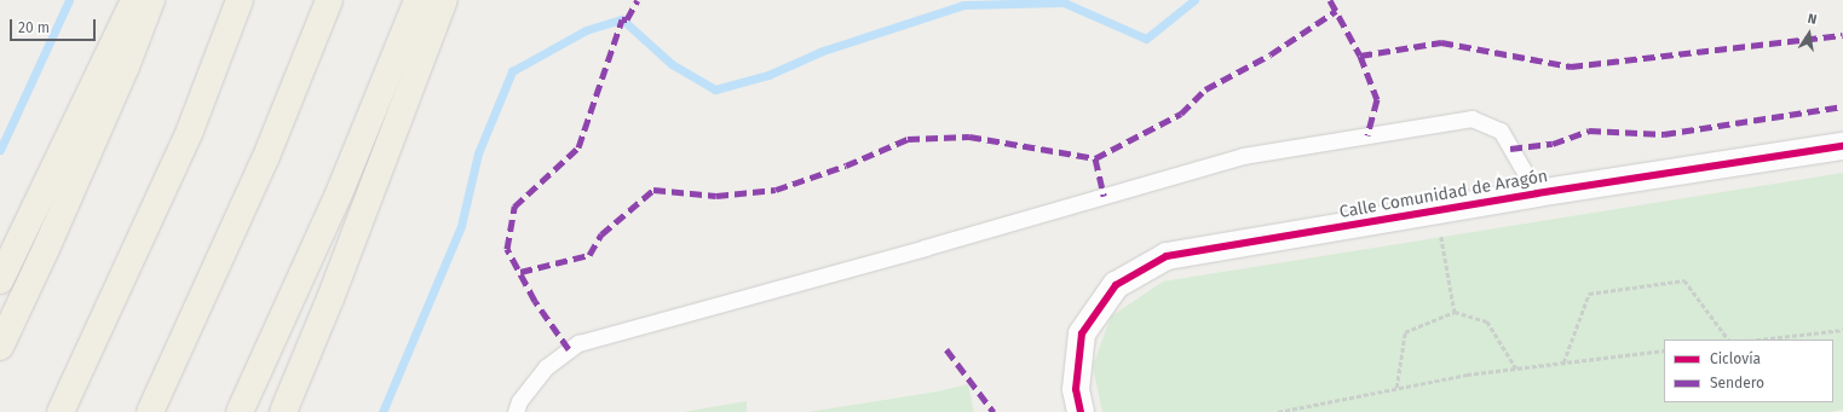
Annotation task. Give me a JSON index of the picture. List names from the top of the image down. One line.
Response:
{"streets":{"street":["Calle Comunidad de Aragón"]},"legend":["Ciclovía","Sendero"],"scale_bar":"20 m","north":"top"}
